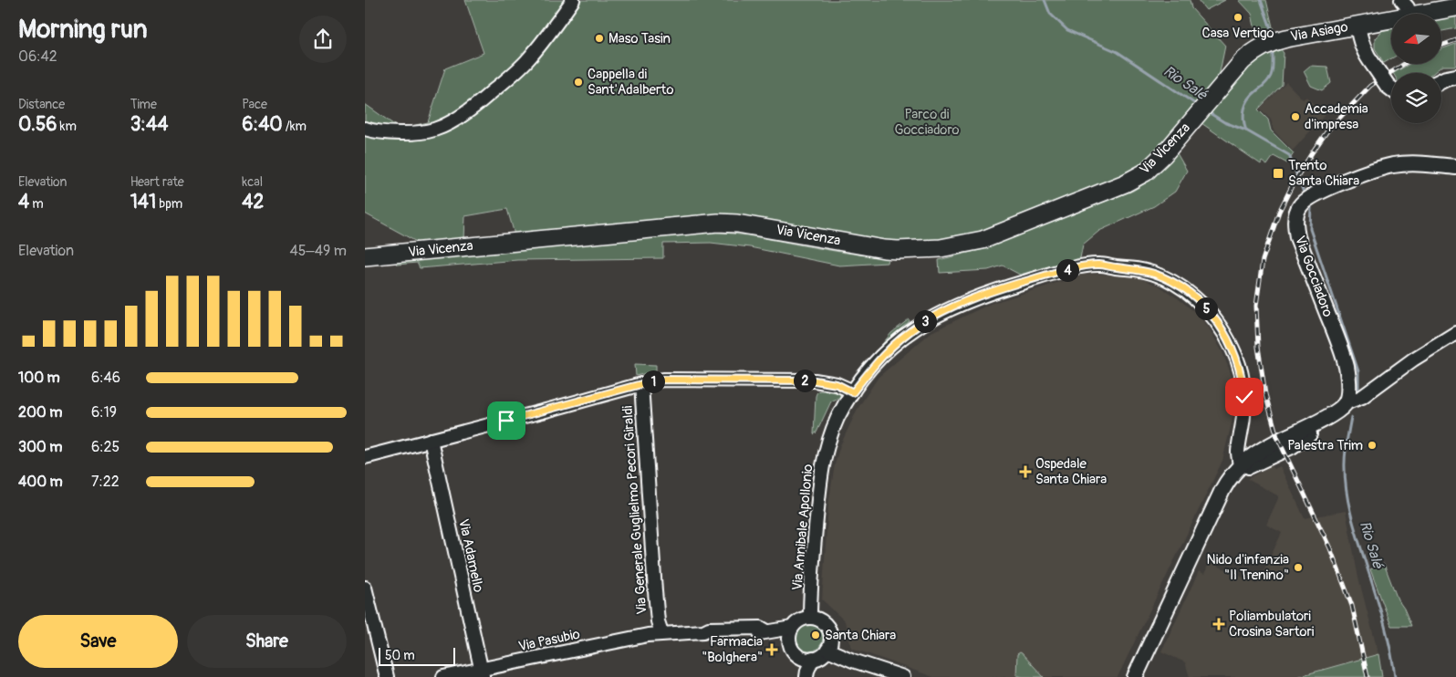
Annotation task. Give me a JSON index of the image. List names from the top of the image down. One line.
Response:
{"streets":{"main road":["Via Asiago","Via Vicenza"],"street":["Via Gocciadoro","Via Generale Guglielmo Pecori Giraldi","Via Annibale Apollonio","Via Adamello","Via Pasubio"]},"crossings":[["Via Asiago","Via Vicenza"],["Via Generale Guglielmo Pecori Giraldi","Via Pasubio"],["Via Annibale Apollonio","Via Pasubio"],["Via Adamello","Via Pasubio"]],"water":["Rio Salé"],"parks":["Parco di Gocciadoro"],"places":{"other":["Casa Vertigo","Maso Tasin","Cappella di Sant'Adalberto","Accademia d'impresa","Palestra Trim","Nido d'infanzia \"Il Trenino\"","Santa Chiara"],"transit":["Trento Santa Chiara"],"health":["Ospedale Santa Chiara","Poliambulatori Crosina Sartori","Farmacia \"Bolghera\""]},"scale_bar":"50 m","north":"left","page":{"heading":["Morning run","06:42"],"stats":[["Distance","0.56 km"],["Time","3:44"],["Pace","6:40 /km"],["Elevation","4 m"],["Heart rate","141 bpm"],["kcal","42"]],"chart":["Elevation","45–49 m"],"pins":["4","5","3","2","1"],"list":[{"name":"100 m","note":"6:46"},{"name":"200 m","note":"6:19"},{"name":"300 m","note":"6:25"},{"name":"400 m","note":"7:22"}],"buttons":["Save","Share"],"scale":"50 m"}}
